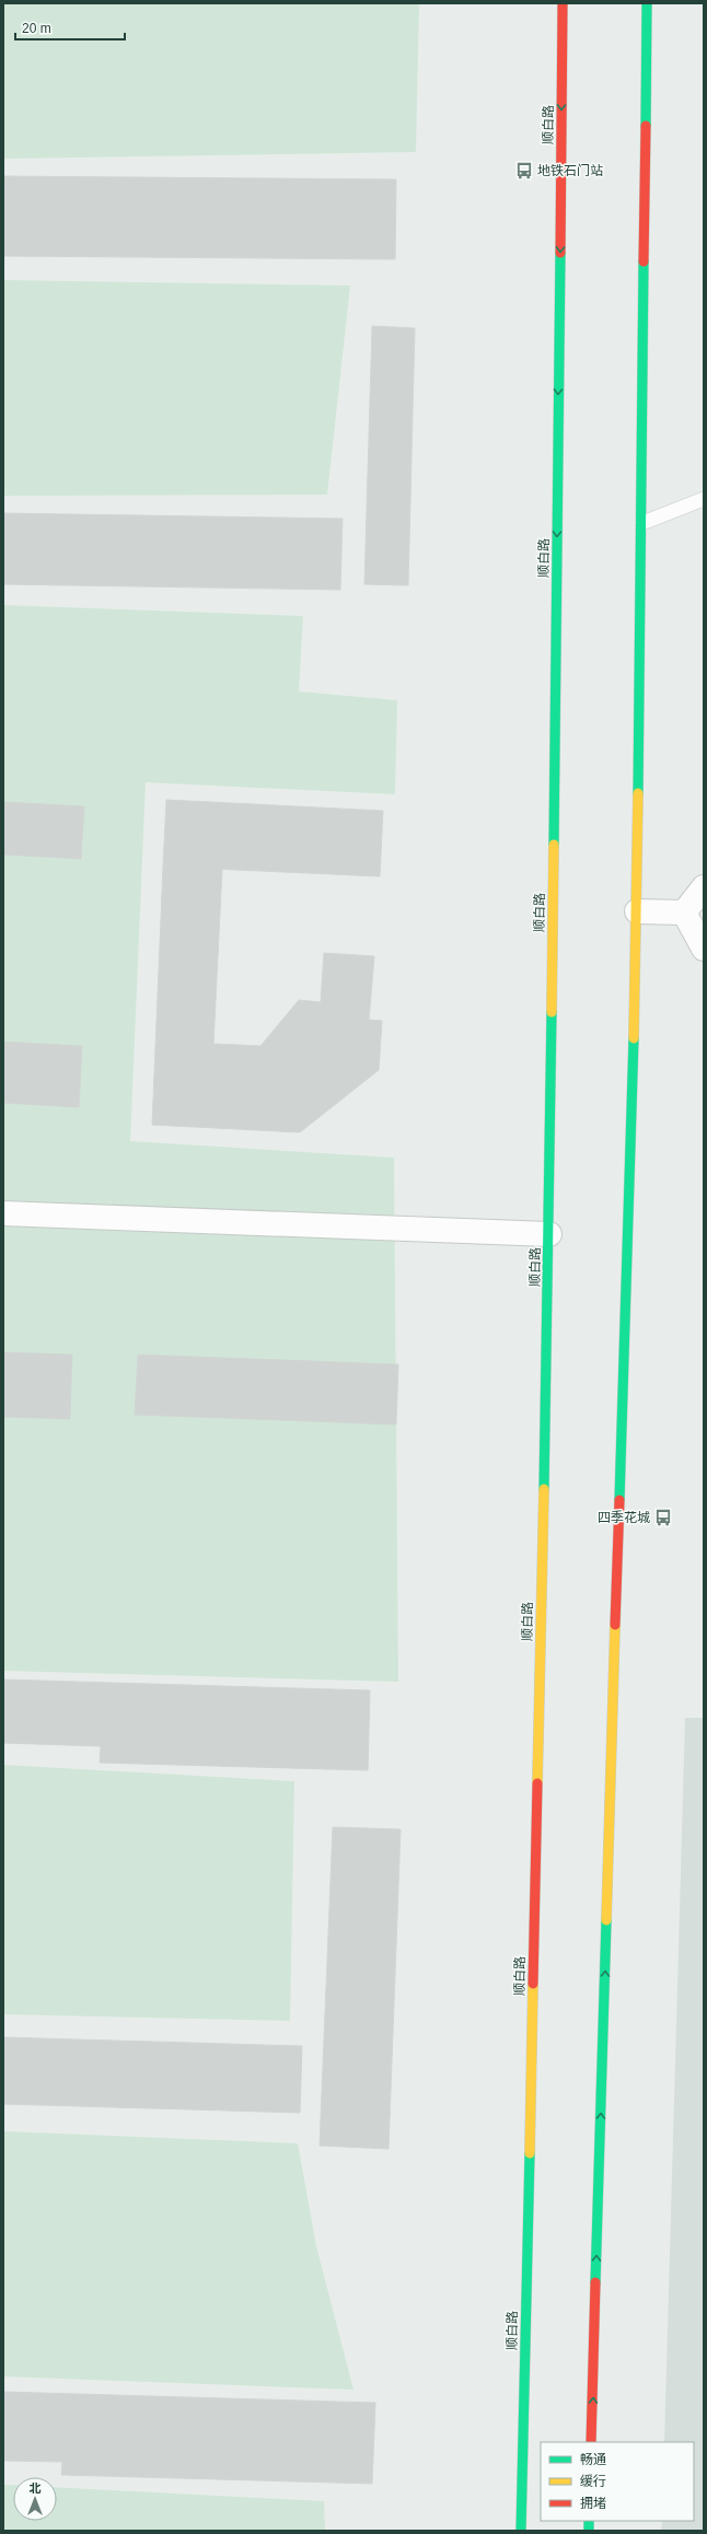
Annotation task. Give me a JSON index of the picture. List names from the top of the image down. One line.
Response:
{"streets":{"main road":["顺白路"]},"places":{"bus stop":["地铁石门站","四季花城"]},"legend":["畅通","缓行","拥堵"],"scale_bar":"20 m","north":"top"}
